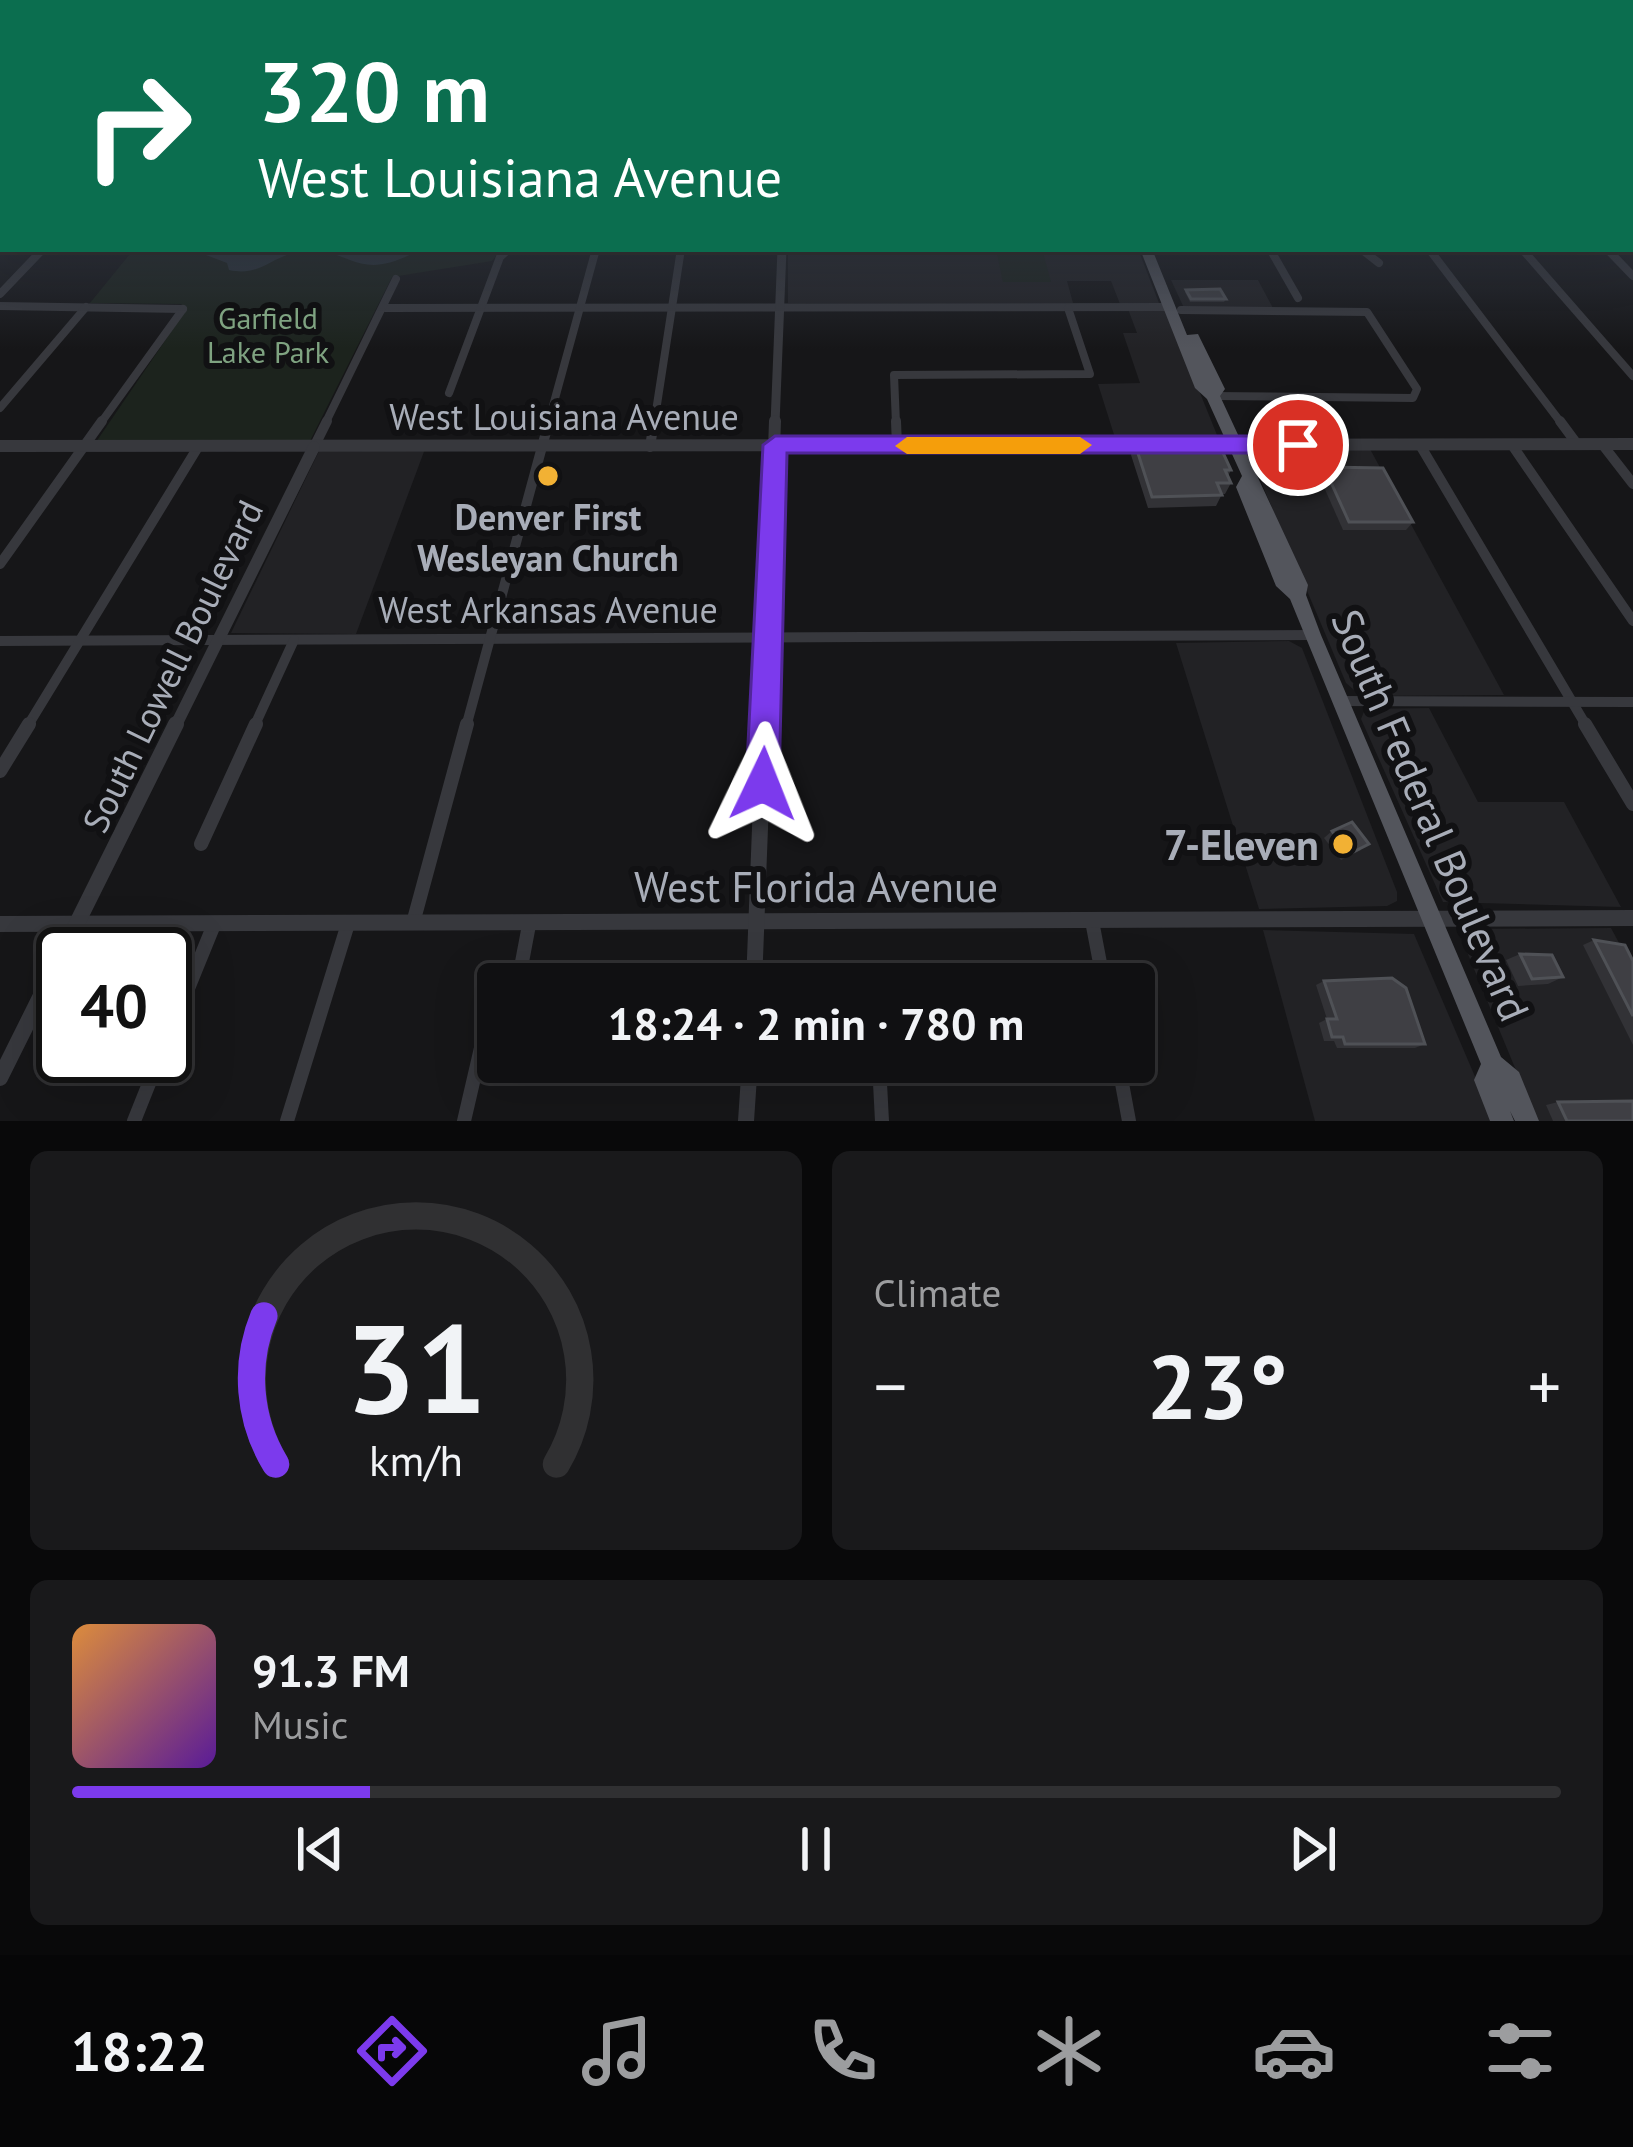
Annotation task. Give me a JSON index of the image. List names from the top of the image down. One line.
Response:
{"streets":{"main road":["South Federal Boulevard"],"street":["West Louisiana Avenue","West Arkansas Avenue","South Lowell Boulevard","West Florida Avenue"]},"crossings":[["West Louisiana Avenue","South Lowell Boulevard"],["West Arkansas Avenue","South Lowell Boulevard"],["West Arkansas Avenue","South Federal Boulevard"],["South Lowell Boulevard","West Florida Avenue"],["South Federal Boulevard","West Florida Avenue"]],"parks":["Garfield Lake Park"],"places":["Denver First Wesleyan Church","7-Eleven"],"page":{"turn":["320 m","West Louisiana Avenue"],"limit":"40","trip":"18:24 · 2 min · 780 m","tile":"Climate","heat":["−","23°","+"],"song":["91.3 FM","Music"],"tabs":"18:22","gauge":["31","km/h"]}}
